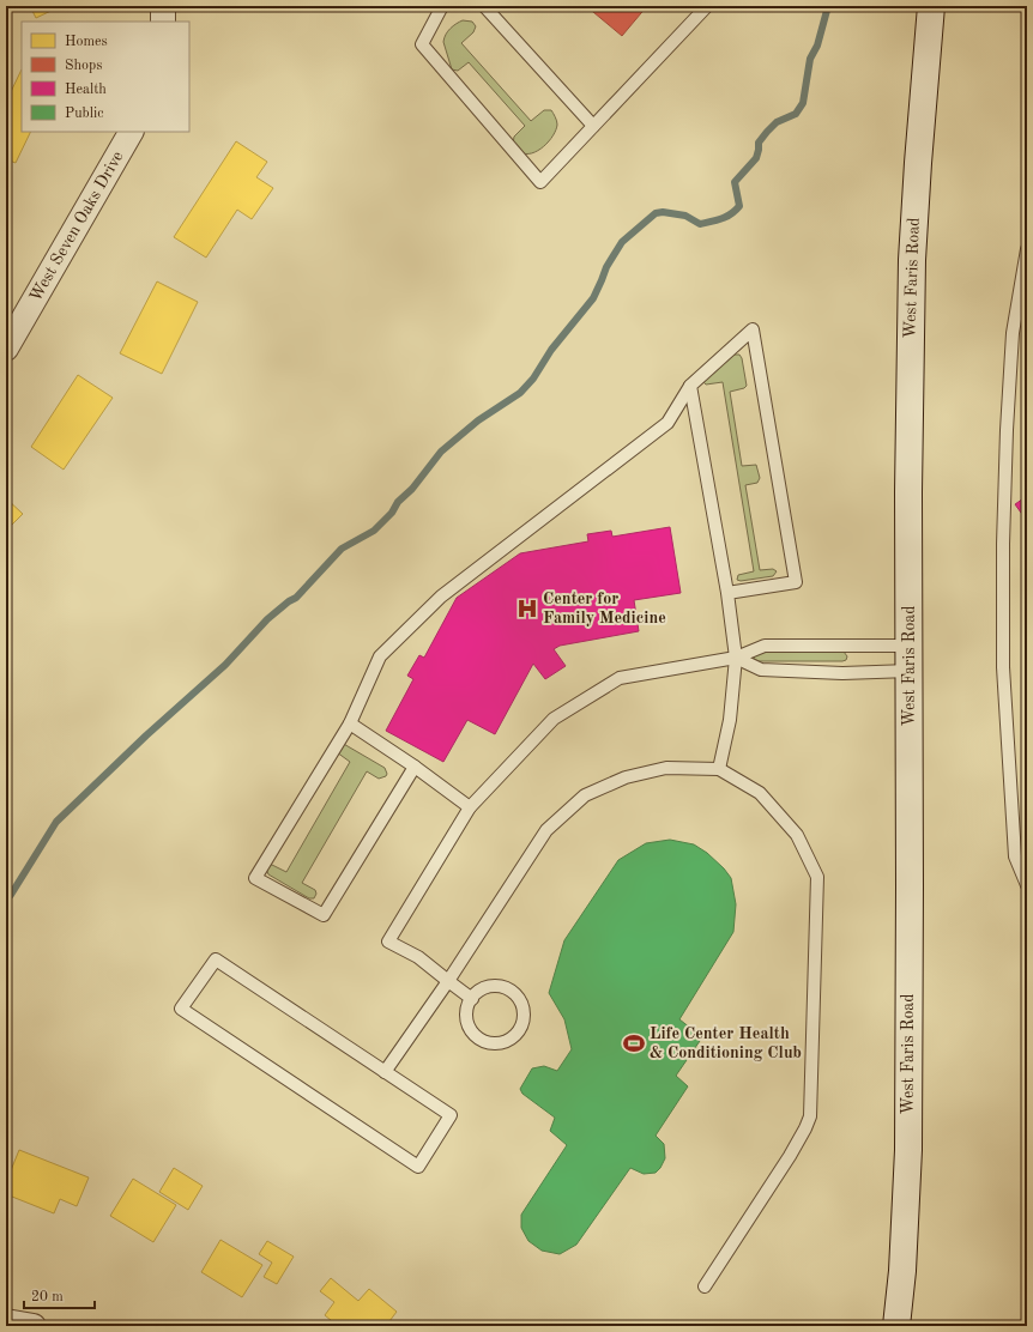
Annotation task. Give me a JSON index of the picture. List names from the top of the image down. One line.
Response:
{"streets":{"main road":["West Faris Road"],"street":["West Seven Oaks Drive"]},"places":{"hospital":["Center for Family Medicine"],"sports":["Life Center Health & Conditioning Club"]},"legend":["Homes","Shops","Health","Public"],"scale_bar":"20 m"}
